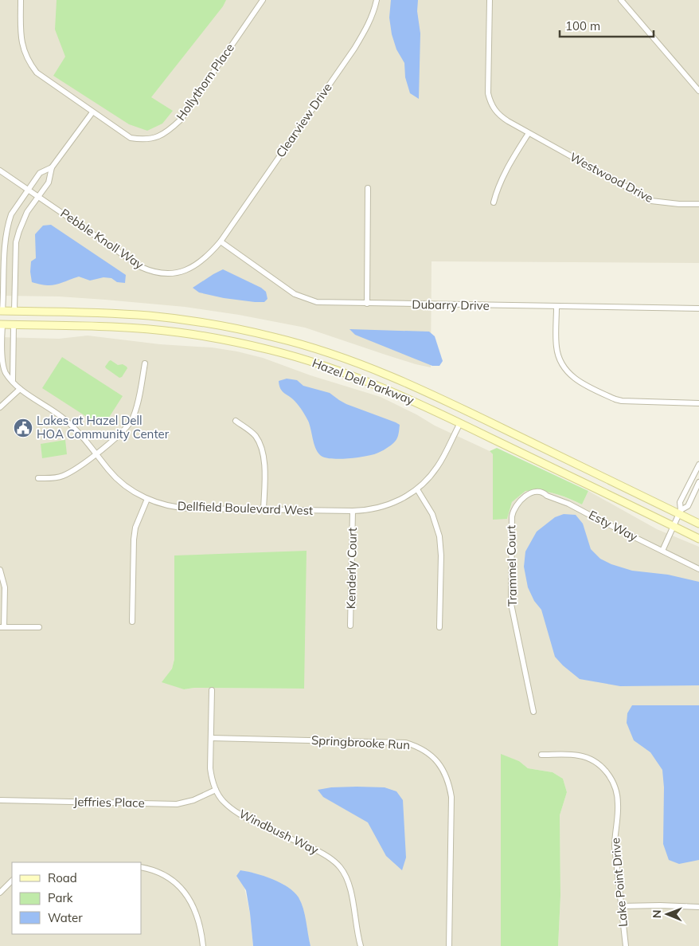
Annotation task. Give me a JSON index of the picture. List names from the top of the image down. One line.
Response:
{"streets":{"main road":["Hazel Dell Parkway"],"street":["Hollythorn Place","Clearview Drive","Westwood Drive","Pebble Knoll Way","Dubarry Drive","Dellfield Boulevard West","Esty Way","Trammel Court","Kenderly Court","Springbrooke Run","Jeffries Place","Windbush Way","Lake Point Drive"]},"crossings":[["Clearview Drive","Pebble Knoll Way"],["Pebble Knoll Way","Dubarry Drive"],["Hazel Dell Parkway","Dellfield Boulevard West"],["Dellfield Boulevard West","Kenderly Court"],["Esty Way","Trammel Court"],["Springbrooke Run","Windbush Way"],["Jeffries Place","Windbush Way"]],"places":{"public building":["Lakes at Hazel Dell HOA Community Center"]},"legend":["Road","Park","Water"],"scale_bar":"100 m","north":"left"}
